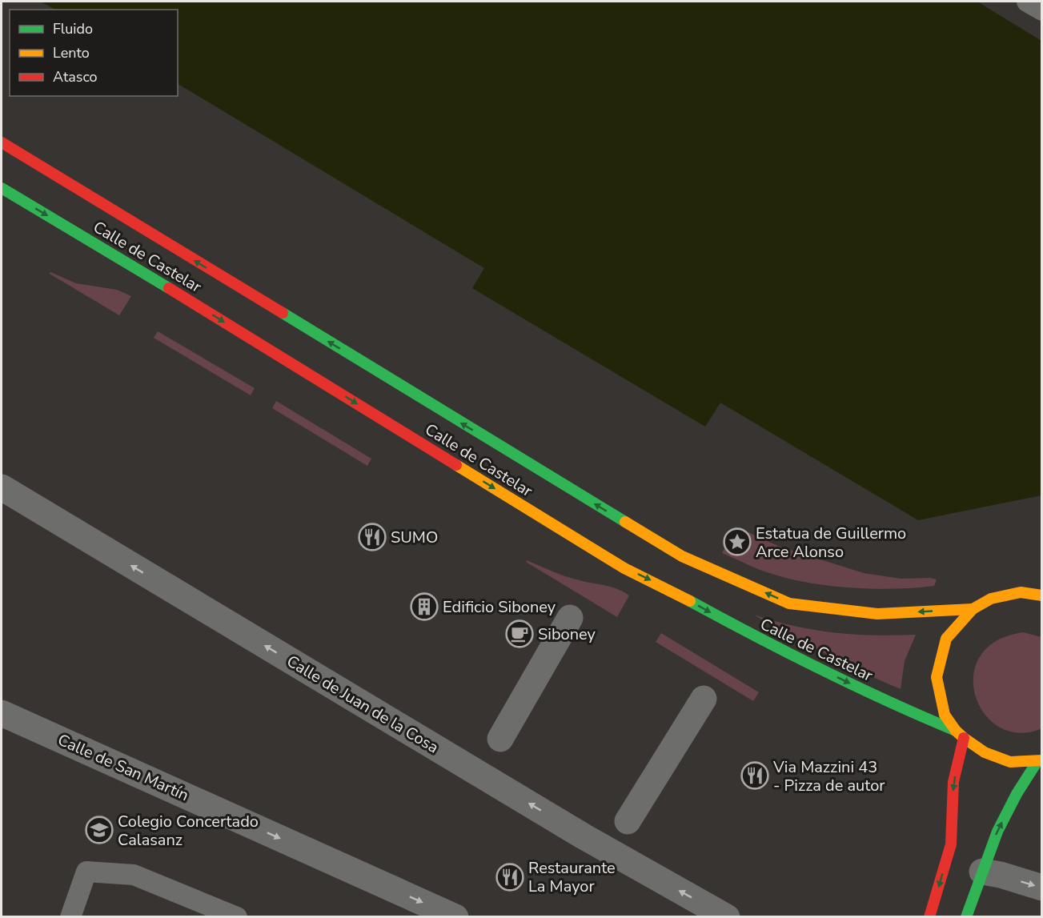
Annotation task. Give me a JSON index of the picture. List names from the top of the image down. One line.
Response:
{"streets":{"main road":["Calle de Castelar"],"street":["Calle de Juan de la Cosa","Calle de San Martín"]},"one_way":["Calle de Juan de la Cosa","Calle de San Martín"],"places":{"restaurant":["SUMO","Via Mazzini 43 - Pizza de autor","Restaurante La Mayor"],"place":["Estatua de Guillermo Arce Alonso"],"building":["Edificio Siboney"],"cafe":["Siboney"],"school or university":["Colegio Concertado Calasanz"]},"legend":["Fluido","Lento","Atasco"]}
